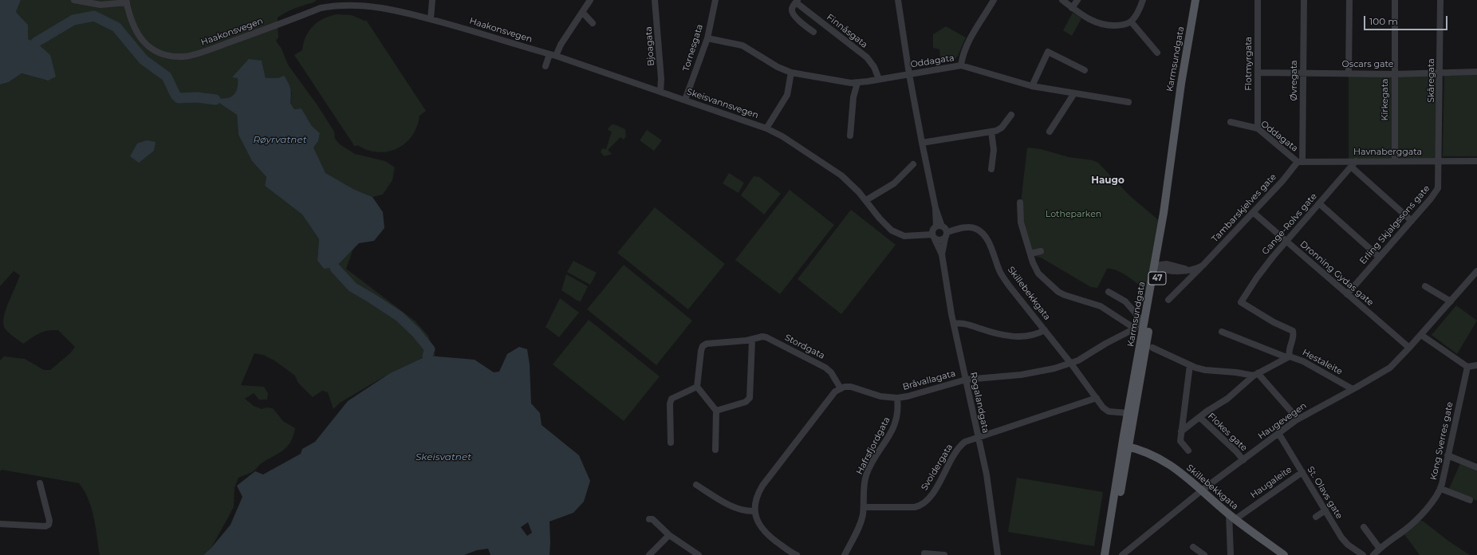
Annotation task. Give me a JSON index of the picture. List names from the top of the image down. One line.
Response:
{"streets":{"main road":["Karmsundgata","47","Skillebekkgata"],"street":["Haakonsvegen","Finnåsgata","Bjoagata","Tornesgata","Oddagata","Flotmyrgata","Oscars gate","Øvregata","Skåregata","Kirkegata","Skeisvannsvegen","Havnaberggata","Tambarskjelves gate","Gange-Rolvs gate","Erling Skjalgssons gate","Dronning Gydas gate","Stordgata","Hestaleite","Bråvallagata","Rogalandgata","Haugevegen","Flokes gate","Kong Sverres gate","Hafrsfjordgata","Svoldergata","Haugaleite","St. Olavs gate"]},"crossings":[["Haakonsvegen","Skeisvannsvegen"],["Finnåsgata","Oddagata"],["Bjoagata","Skeisvannsvegen"],["Tornesgata","Oddagata"],["Tornesgata","Skeisvannsvegen"],["Karmsundgata","Skillebekkgata"],["Karmsundgata","Bråvallagata"],["Oddagata","Flotmyrgata"],["Oddagata","Øvregata"],["Oddagata","Havnaberggata"],["Oddagata","Tambarskjelves gate"],["Flotmyrgata","Oscars gate"],["Oscars gate","Øvregata"],["Oscars gate","Skåregata"],["Oscars gate","Kirkegata"],["Øvregata","Havnaberggata"],["Øvregata","Tambarskjelves gate"],["Skåregata","Havnaberggata"],["Skåregata","Erling Skjalgssons gate"],["Kirkegata","Havnaberggata"],["Skeisvannsvegen","Skillebekkgata"],["Skeisvannsvegen","Rogalandgata"],["Havnaberggata","Tambarskjelves gate"],["Havnaberggata","Gange-Rolvs gate"],["Havnaberggata","Erling Skjalgssons gate"],["Tambarskjelves gate","Dronning Gydas gate"],["Gange-Rolvs gate","Dronning Gydas gate"],["Gange-Rolvs gate","Hestaleite"],["Erling Skjalgssons gate","Dronning Gydas gate"],["Dronning Gydas gate","Haugevegen"],["Skillebekkgata","Bråvallagata"],["Skillebekkgata","Rogalandgata"],["Skillebekkgata","Haugevegen"],["Skillebekkgata","Svoldergata"],["Skillebekkgata","Haugaleite"],["Stordgata","Bråvallagata"],["Hestaleite","Haugevegen"],["Bråvallagata","Rogalandgata"],["Bråvallagata","Hafrsfjordgata"],["Rogalandgata","Svoldergata"],["Haugevegen","Flokes gate"],["Haugevegen","St. Olavs gate"],["Hafrsfjordgata","Svoldergata"],["Haugaleite","St. Olavs gate"]],"districts":["Haugo"],"water":["Røyrvatnet","Skeisvatnet"],"parks":["Lotheparken"],"scale_bar":"100 m"}
